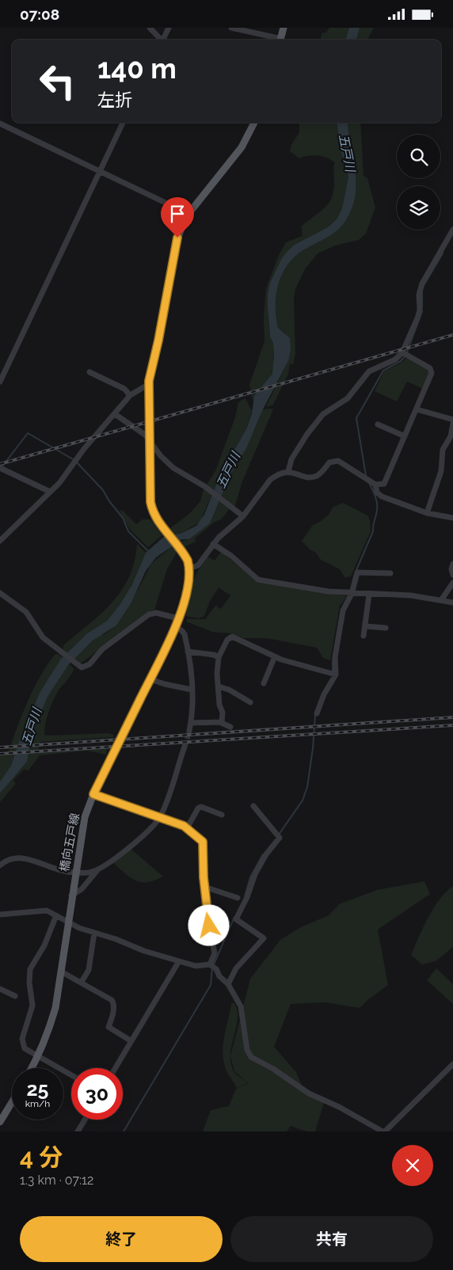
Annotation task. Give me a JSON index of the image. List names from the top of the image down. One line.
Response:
{"streets":{"main road":["橋向五戸線"]},"water":["五戸川"],"page":{"status":"07:08","turn":["140 m","左折"],"speed":"25 km/h","limit":"30","heading":["4 分","1.3 km · 07:12"],"buttons":["終了","共有"]}}
